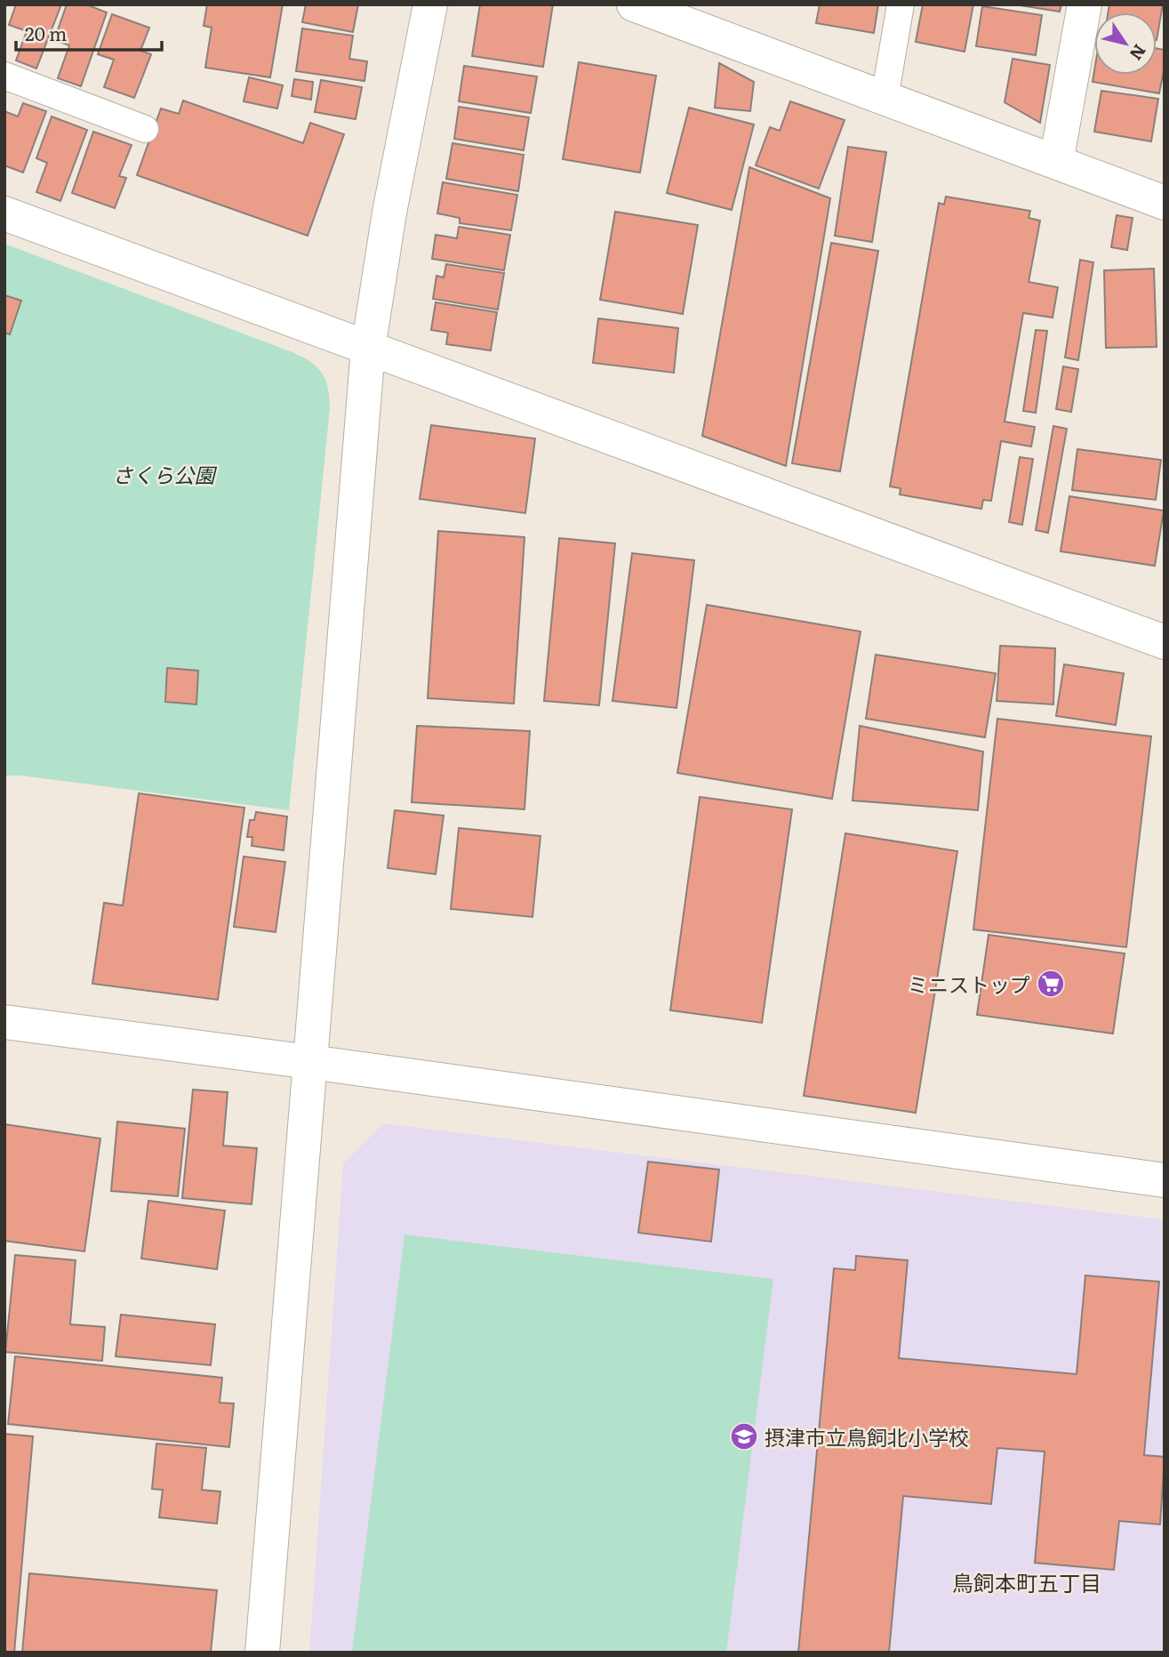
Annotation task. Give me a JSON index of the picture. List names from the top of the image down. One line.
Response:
{"districts":["鳥飼本町五丁目"],"parks":["さくら公園"],"places":{"supermarket":["ミニストップ"],"school or university":["摂津市立鳥飼北小学校"]},"scale_bar":"20 m","north":"bottom right"}
